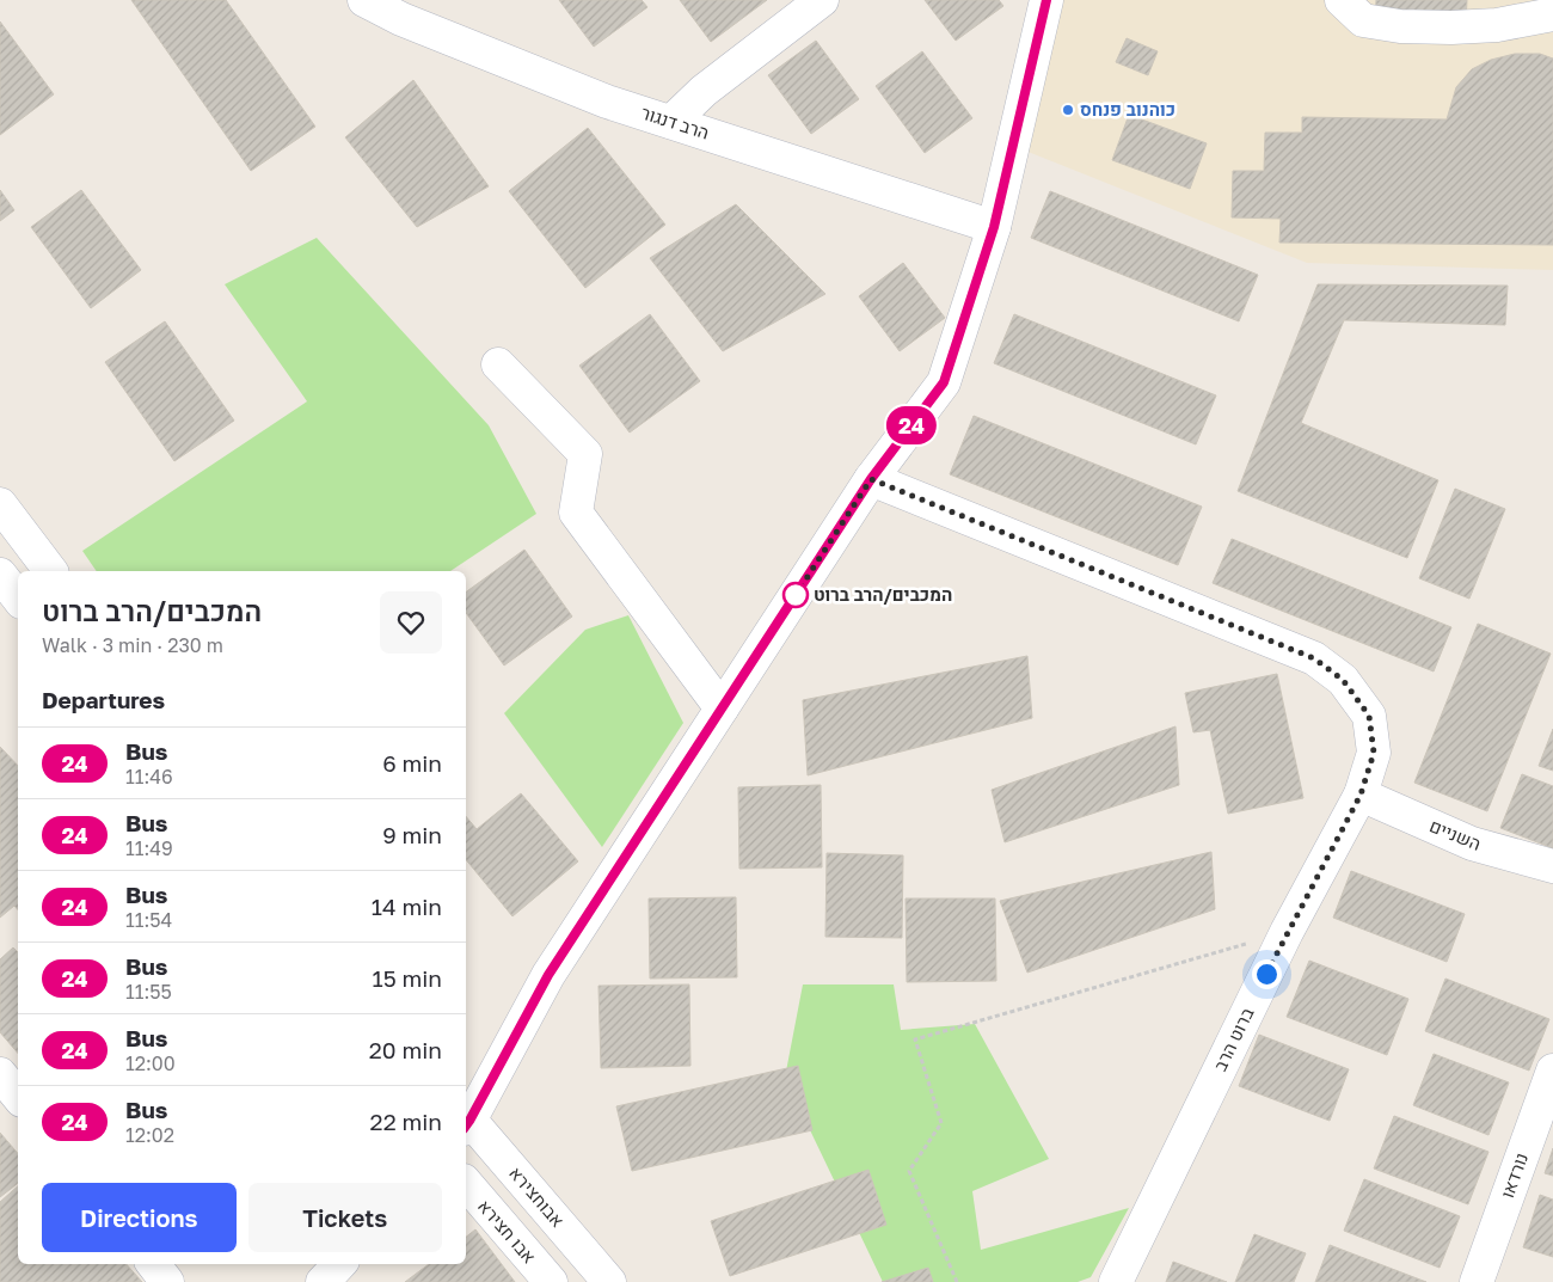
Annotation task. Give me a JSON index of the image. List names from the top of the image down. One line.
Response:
{"streets":{"street":["הרב דנגור","השניים","ברוט הרב","נורדאו","אבוחצירא","אבו חצירא"]},"crossings":[["השניים","ברוט הרב"]],"places":["כוהנוב פנחס","המכבים/הרב ברוט"],"lines":["bus line 24"],"page":{"on_map":"24","heading":[["המכבים/הרב ברוט","Walk · 3 min · 230 m"],"Departures"],"list":[{"mark":"24","name":"Bus","note":"11:46","value":"6 min"},{"mark":"24","name":"Bus","note":"11:49","value":"9 min"},{"mark":"24","name":"Bus","note":"11:54","value":"14 min"},{"mark":"24","name":"Bus","note":"11:55","value":"15 min"},{"mark":"24","name":"Bus","note":"12:00","value":"20 min"},{"mark":"24","name":"Bus","note":"12:02","value":"22 min"}],"buttons":["Directions","Tickets"]}}
